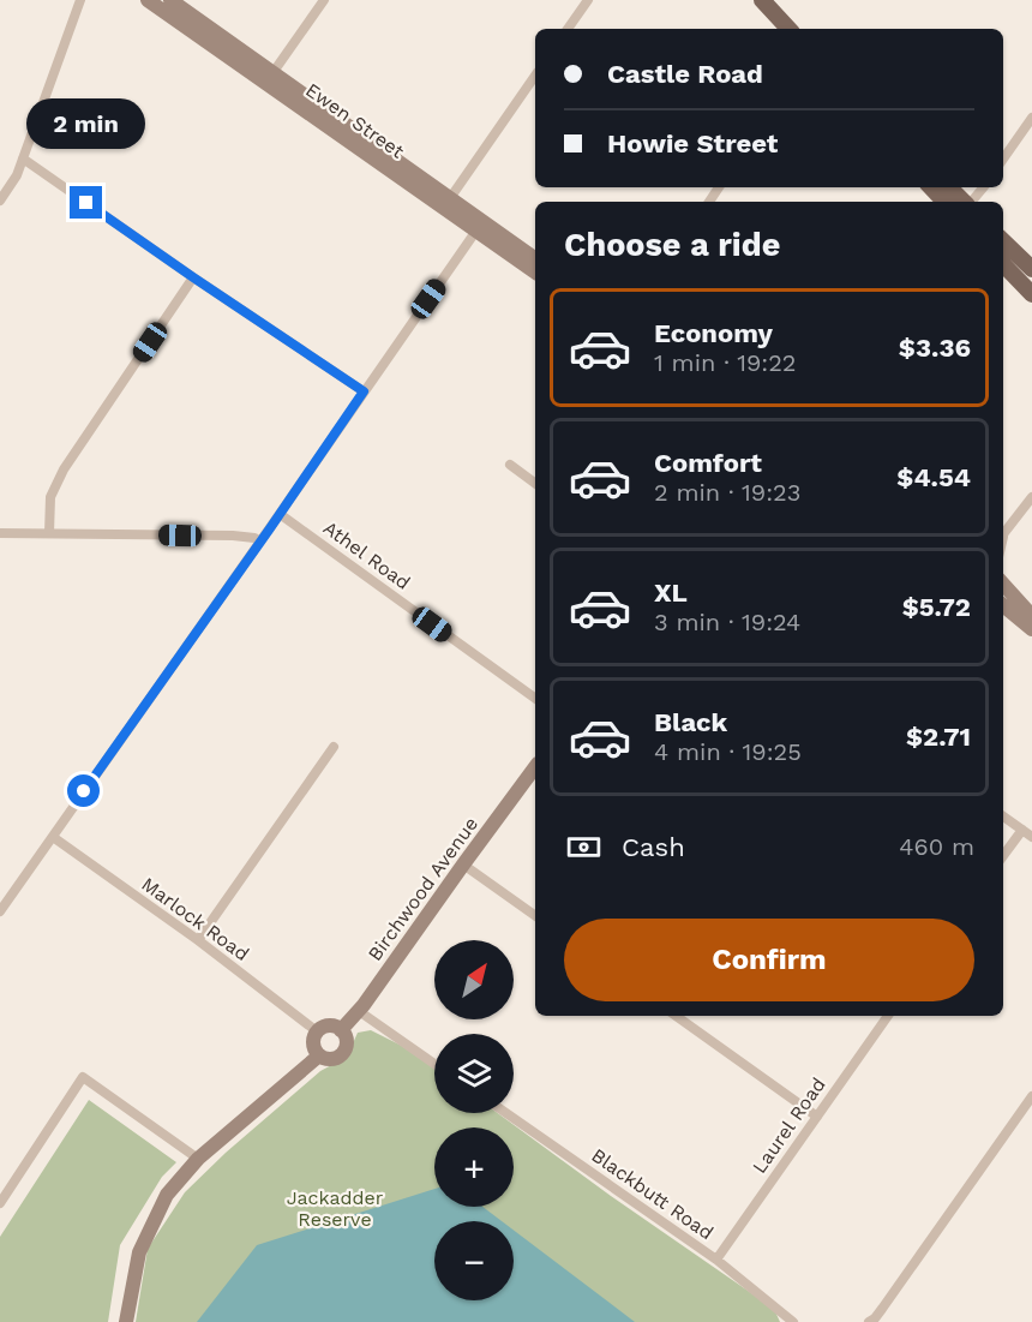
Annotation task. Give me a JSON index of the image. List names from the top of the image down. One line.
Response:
{"streets":{"street":["Ewen Street","Athel Road","Birchwood Avenue","Marlock Road","Laurel Road","Blackbutt Road"]},"crossings":[["Birchwood Avenue","Marlock Road"],["Laurel Road","Blackbutt Road"]],"parks":["Jackadder Reserve"],"north":"top right","page":{"banner":["Castle Road","Howie Street"],"bubble":"2 min","heading":"Choose a ride","list":[{"name":"Economy","note":"1 min · 19:22","value":"$3.36"},{"name":"Comfort","note":"2 min · 19:23","value":"$4.54"},{"name":"XL","note":"3 min · 19:24","value":"$5.72"},{"name":"Black","note":"4 min · 19:25","value":"$2.71"}],"pay":["Cash","460 m"],"buttons":"Confirm","map_buttons":["+","−"]}}
